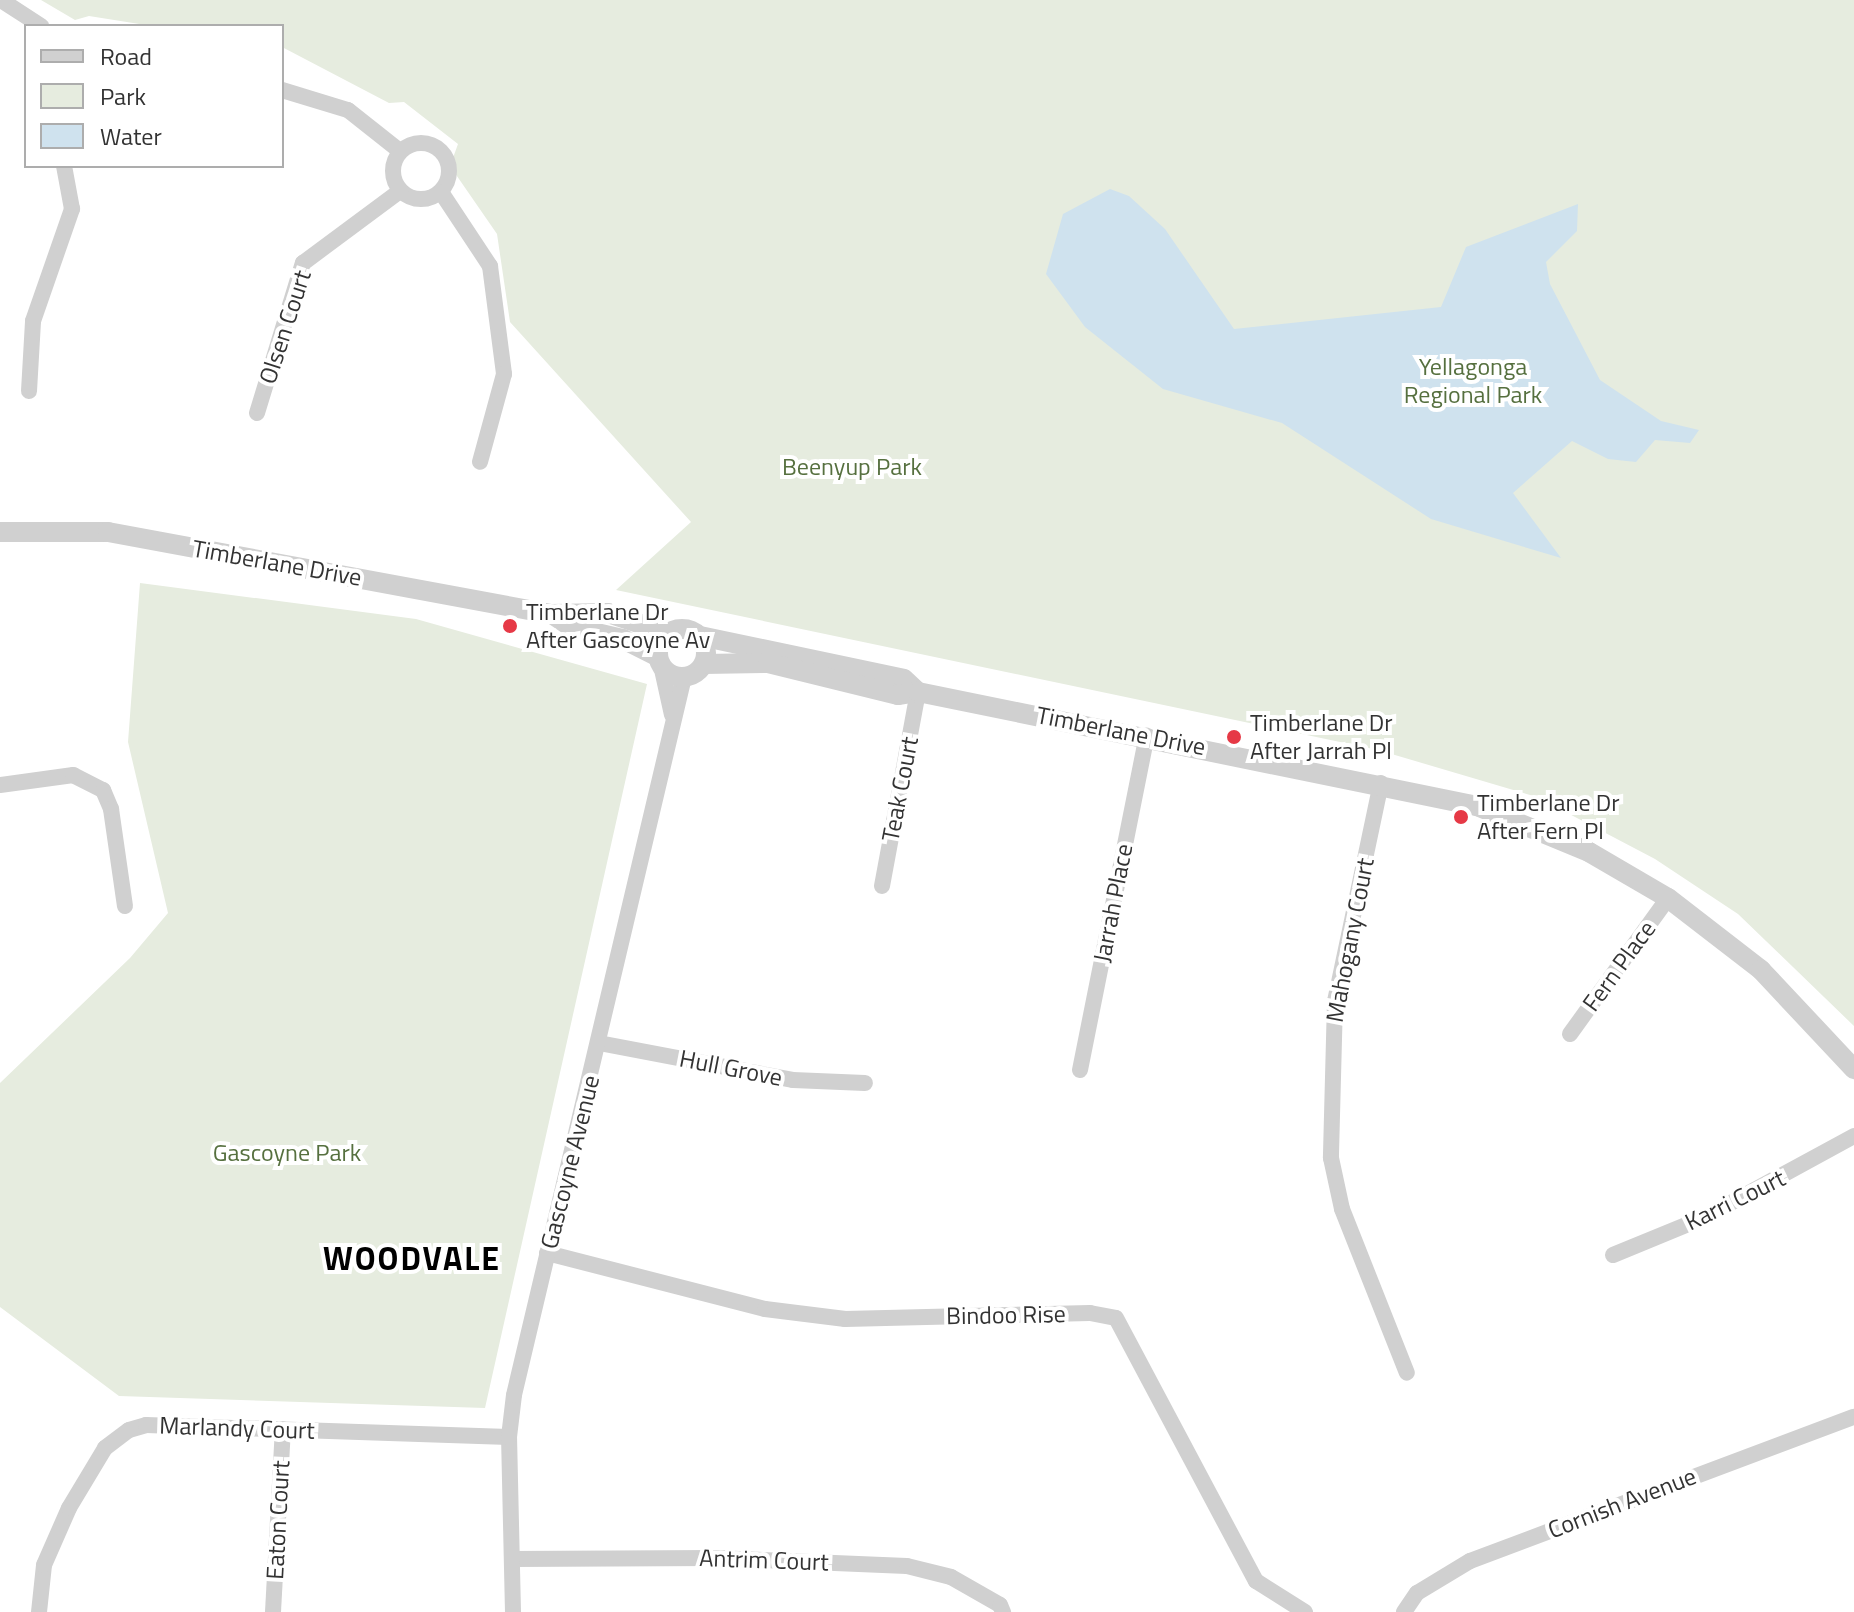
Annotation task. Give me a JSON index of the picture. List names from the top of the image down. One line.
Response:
{"streets":{"street":["Olsen Court","Timberlane Drive","Teak Court","Jarrah Place","Mahogany Court","Fern Place","Hull Grove","Gascoyne Avenue","Karri Court","Bindoo Rise","Marlandy Court","Cornish Avenue","Eaton Court","Antrim Court"]},"crossings":[["Timberlane Drive","Teak Court"],["Timberlane Drive","Jarrah Place"],["Timberlane Drive","Mahogany Court"],["Timberlane Drive","Fern Place"],["Timberlane Drive","Gascoyne Avenue"],["Hull Grove","Gascoyne Avenue"],["Gascoyne Avenue","Bindoo Rise"],["Gascoyne Avenue","Marlandy Court"],["Gascoyne Avenue","Antrim Court"],["Marlandy Court","Eaton Court"]],"districts":["WOODVALE"],"parks":["Yellagonga Regional Park","Beenyup Park","Gascoyne Park"],"places":["Timberlane Dr After Gascoyne Av","Timberlane Dr After Jarrah Pl","Timberlane Dr After Fern Pl"],"legend":["Road","Park","Water"]}
